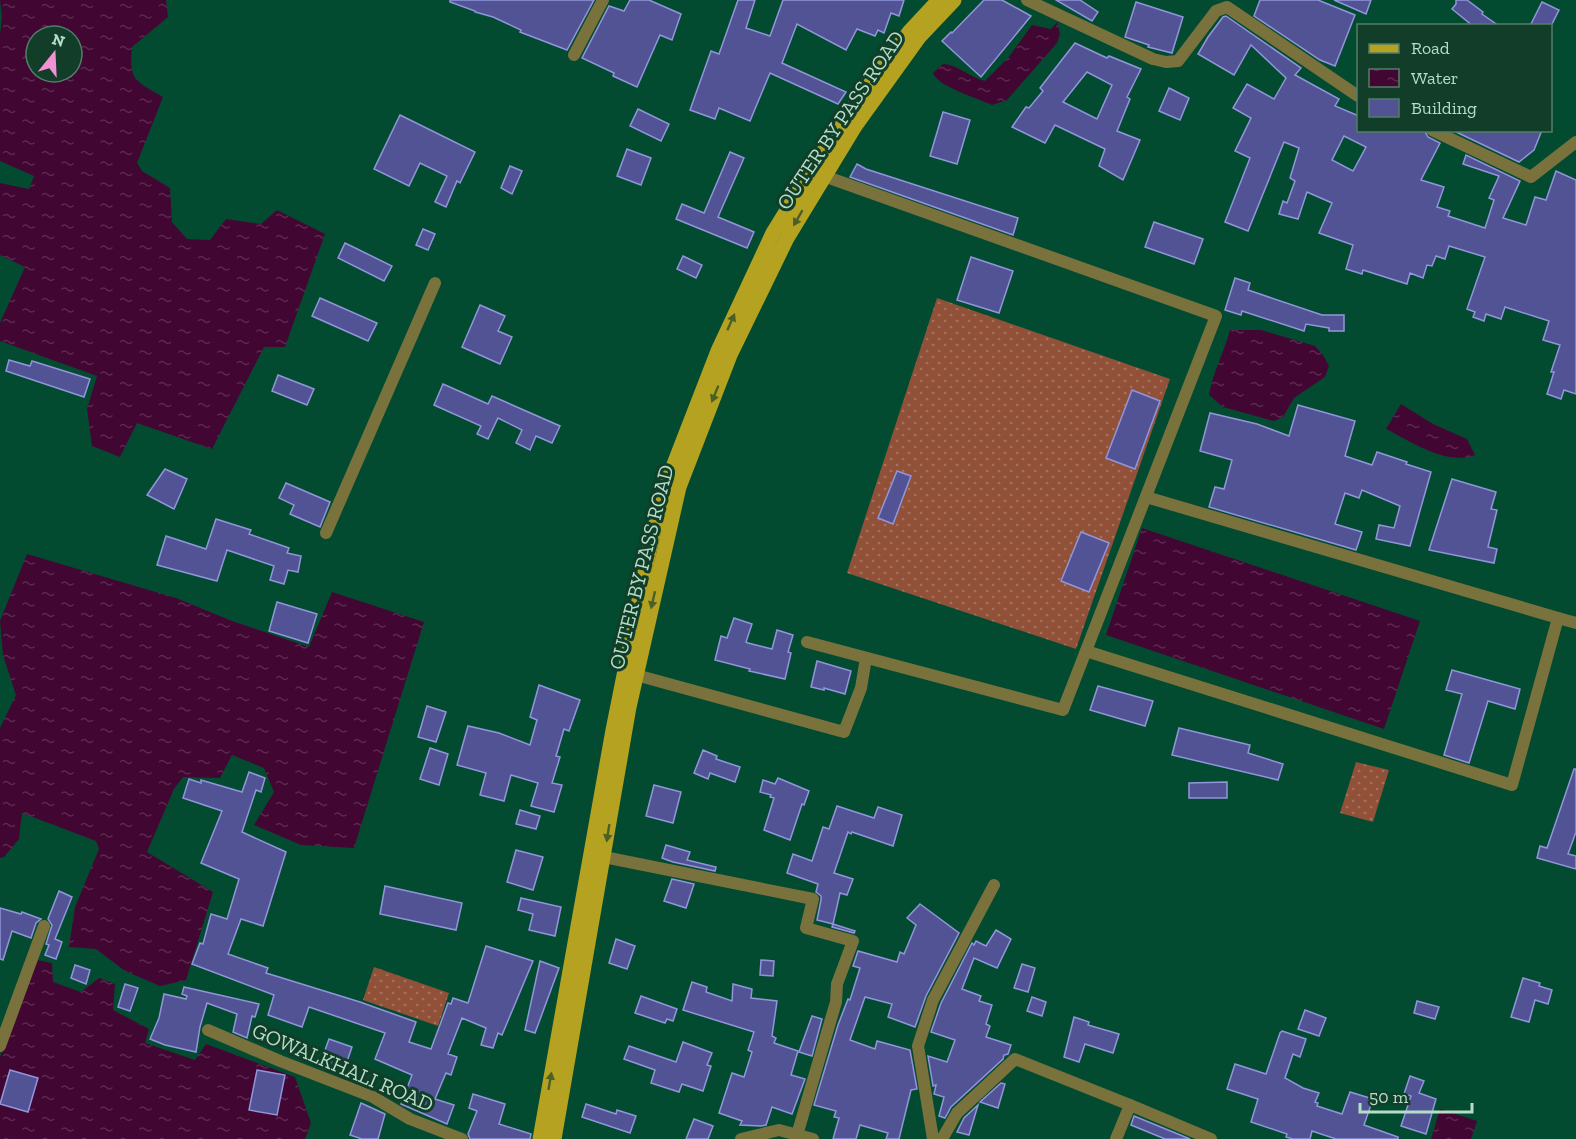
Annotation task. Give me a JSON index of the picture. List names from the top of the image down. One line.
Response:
{"streets":{"main road":["OUTER BY PASS ROAD"],"street":["GOWALKHALI ROAD"]},"legend":["Road","Water","Building"],"scale_bar":"50 m","north":"top"}
